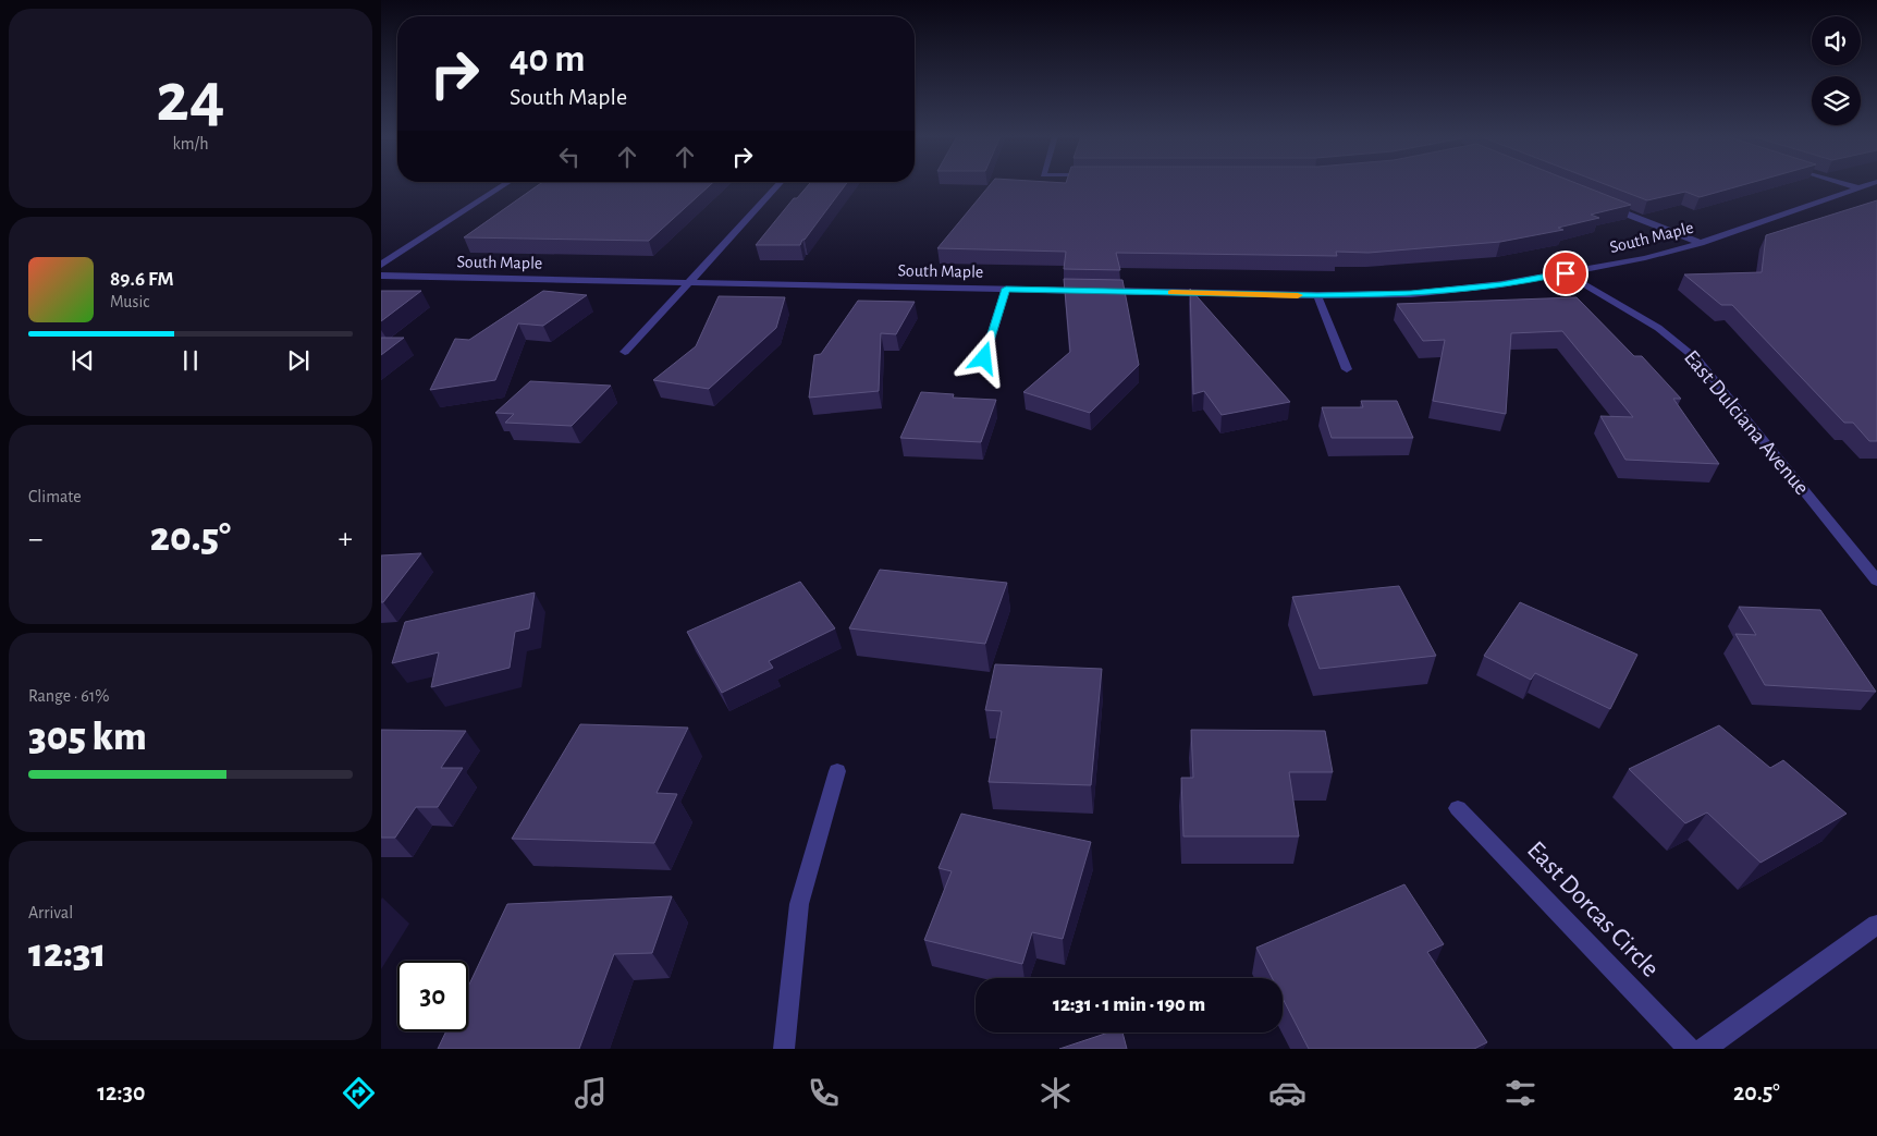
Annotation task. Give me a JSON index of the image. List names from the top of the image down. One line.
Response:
{"streets":{"street":["South Maple","East Dulciana Avenue","East Dorcas Circle"]},"crossings":[["South Maple","East Dulciana Avenue"]],"page":{"tile":[["24","km/h"],"Climate",["Range · 61%","305 km"],["Arrival","12:31"]],"turn":["40 m","South Maple"],"song":["89.6 FM","Music"],"heat":["−","20.5°","+"],"limit":"30","trip":"12:31 · 1 min · 190 m","tabs":["12:30","20.5°"]}}
